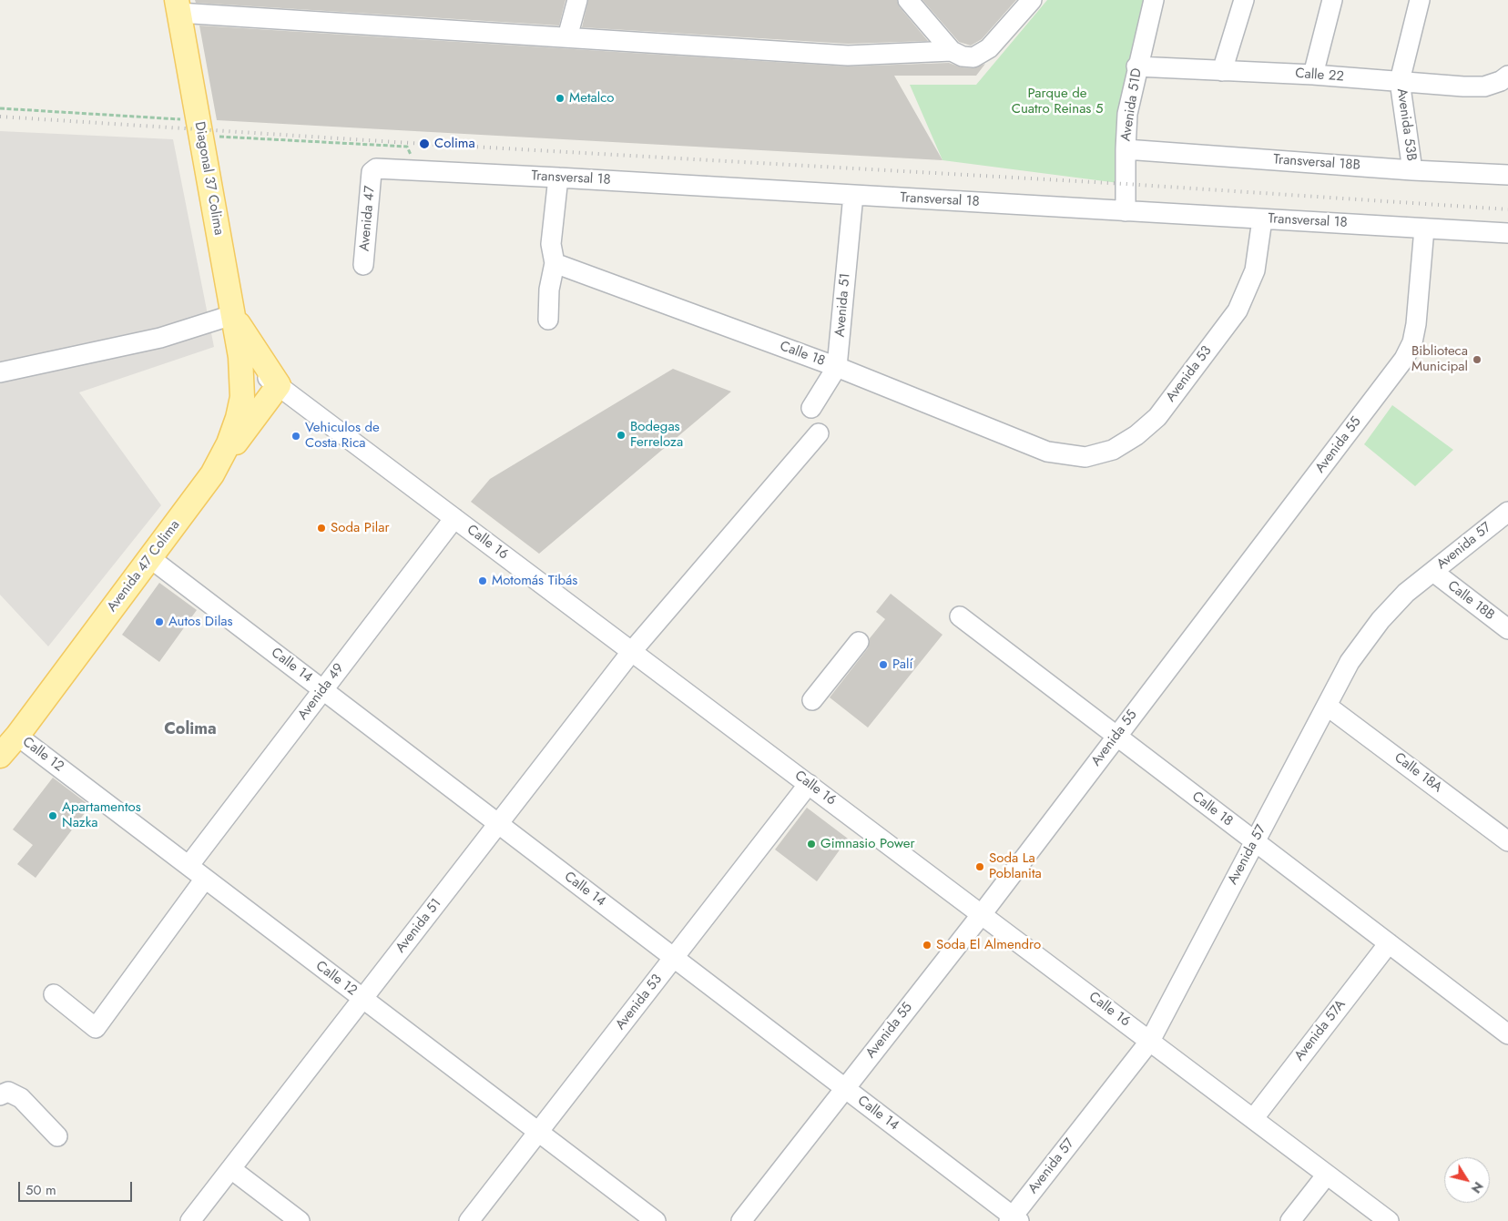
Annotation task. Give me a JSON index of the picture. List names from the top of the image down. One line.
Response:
{"streets":{"main road":["Diagonal 37 Colima","Avenida 47 Colima"],"street":["Calle 22","Avenida 51D","Avenida 53B","Transversal 18B","Transversal 18","Avenida 47","Avenida 51","Calle 18","Avenida 53","Avenida 55","Calle 16","Avenida 57","Calle 18B","Calle 14","Avenida 49","Calle 12","Calle 18A","Avenida 57A"]},"crossings":[["Calle 22","Avenida 51D"],["Calle 22","Avenida 53B"],["Avenida 51D","Transversal 18B"],["Avenida 51D","Transversal 18"],["Avenida 53B","Transversal 18B"],["Diagonal 37 Colima","Calle 16"],["Diagonal 37 Colima","Avenida 47 Colima"],["Transversal 18","Avenida 47"],["Transversal 18","Avenida 51"],["Transversal 18","Avenida 53"],["Transversal 18","Avenida 55"],["Avenida 51","Calle 18"],["Avenida 51","Calle 16"],["Avenida 51","Calle 14"],["Avenida 51","Calle 12"],["Calle 18","Avenida 53"],["Calle 18","Avenida 55"],["Calle 18","Avenida 57"],["Calle 18","Avenida 57A"],["Avenida 53","Calle 16"],["Avenida 53","Calle 14"],["Avenida 53","Calle 12"],["Avenida 55","Calle 16"],["Avenida 55","Calle 14"],["Calle 16","Avenida 57"],["Calle 16","Avenida 47 Colima"],["Calle 16","Avenida 49"],["Calle 16","Avenida 57A"],["Avenida 57","Calle 18B"],["Avenida 57","Calle 14"],["Avenida 57","Calle 18A"],["Avenida 47 Colima","Calle 14"],["Avenida 47 Colima","Calle 12"],["Calle 14","Avenida 49"],["Avenida 49","Calle 12"]],"districts":["Colima"],"parks":["Parque de Cuatro Reinas 5"],"places":["Metalco","Colima","Biblioteca Municipal","Bodegas Ferreloza","Vehiculos de Costa Rica","Soda Pilar","Motomás Tibás","Autos Dilas","Palí","Apartamentos Nazka","Gimnasio Power","Soda La Poblanita","Soda El Almendro"],"scale_bar":"50 m","north":"bottom right"}
